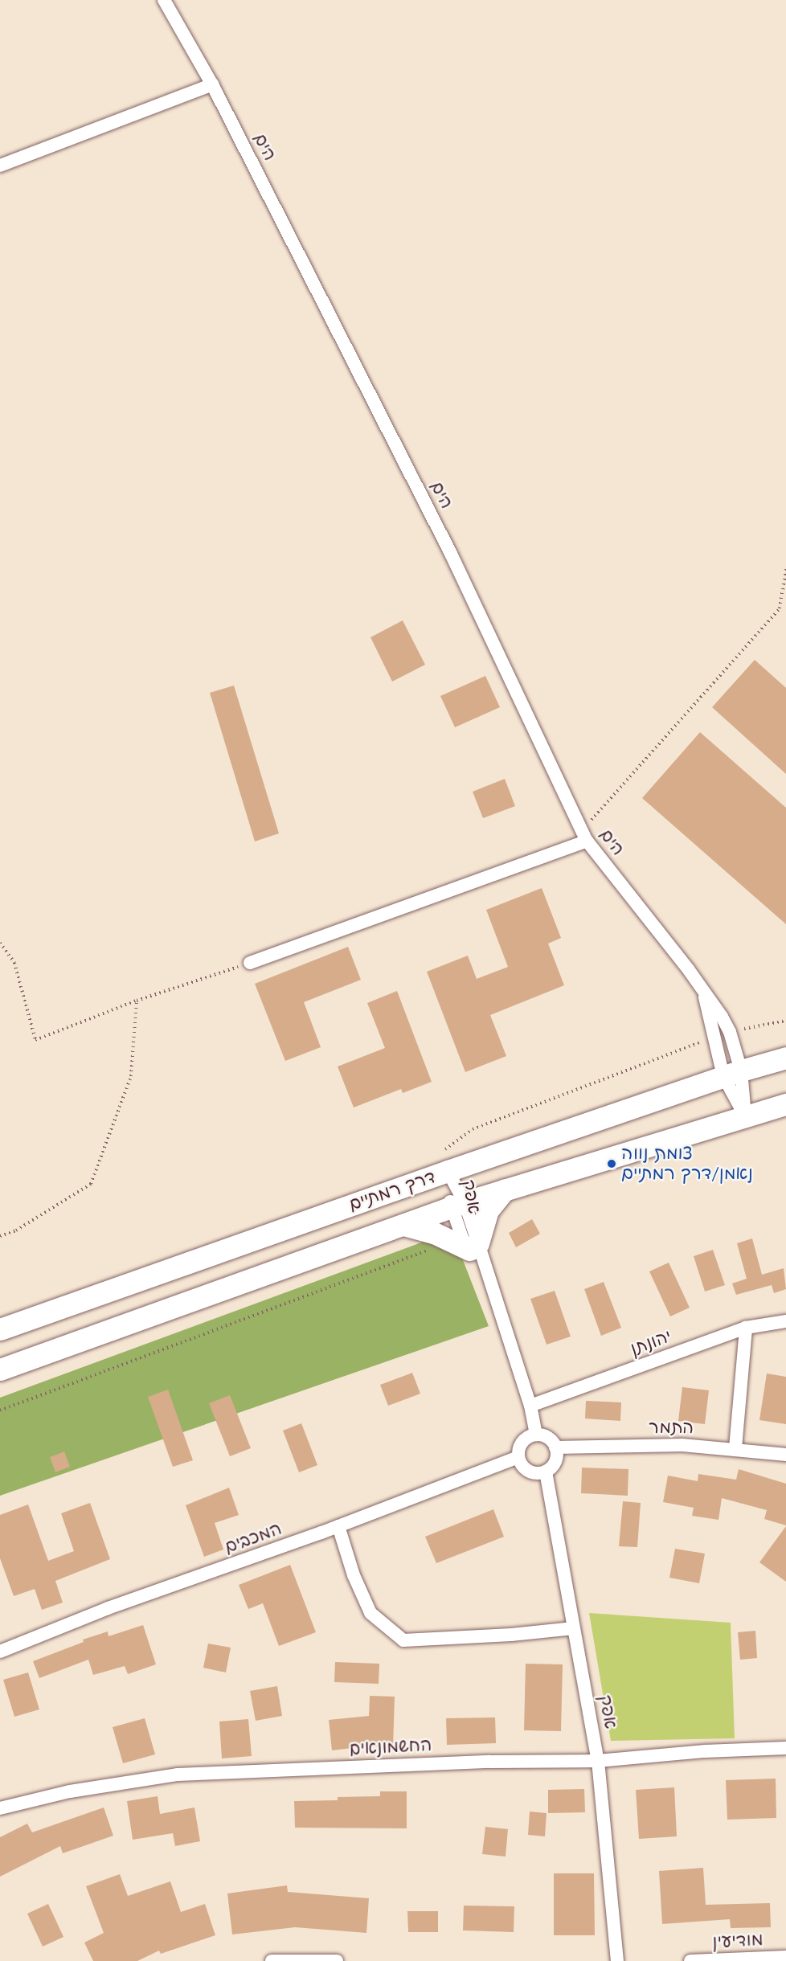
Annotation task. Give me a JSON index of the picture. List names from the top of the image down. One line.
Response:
{"streets":{"main road":["דרך רמתיים"],"street":["הים","אפק","יהונתן","התמר","המכבים","החשמונאים","מודיעין"]},"crossings":[["הים","דרך רמתיים"],["דרך רמתיים","אפק"],["אפק","יהונתן"],["אפק","התמר"],["אפק","המכבים"],["אפק","החשמונאים"],["התמר","המכבים"]],"places":["צומת נווה נאמן/דרך רמתיים"]}
